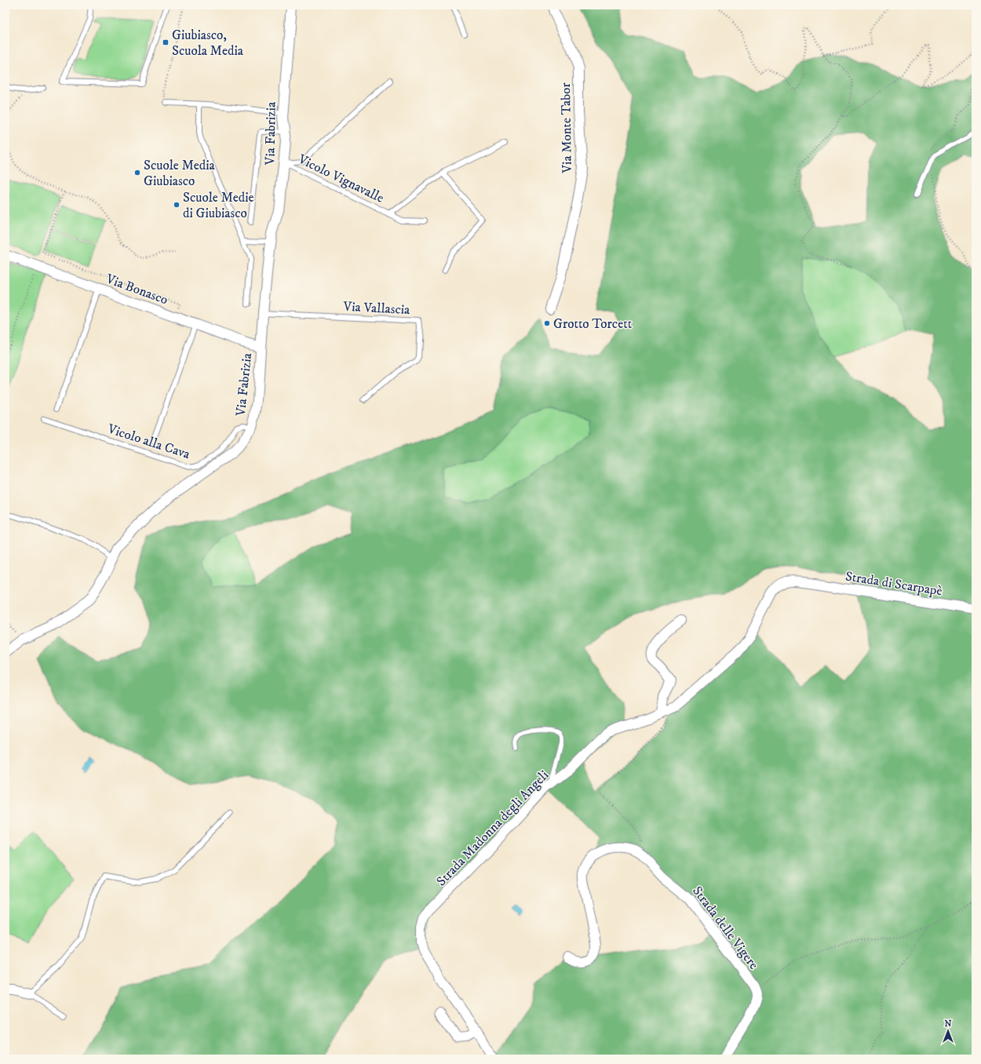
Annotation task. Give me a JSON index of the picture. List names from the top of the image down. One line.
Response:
{"streets":{"street":["Via Monte Tabor","Via Fabrizia","Via Bonasco","Strada di Scarpapè","Strada Madonna degli Angeli","Strada delle Vigere"],"lane":["Vicolo Vignavalle","Via Vallascia","Vicolo alla Cava"]},"crossings":[["Via Fabrizia","Vicolo Vignavalle"],["Via Fabrizia","Via Bonasco"],["Via Fabrizia","Via Vallascia"],["Via Fabrizia","Vicolo alla Cava"],["Strada di Scarpapè","Strada Madonna degli Angeli"]],"places":{"transit":["Giubiasco, Scuola Media"],"other":["Scuole Media Giubiasco","Scuole Medie di Giubiasco","Grotto Torcett"]},"north":"top"}
